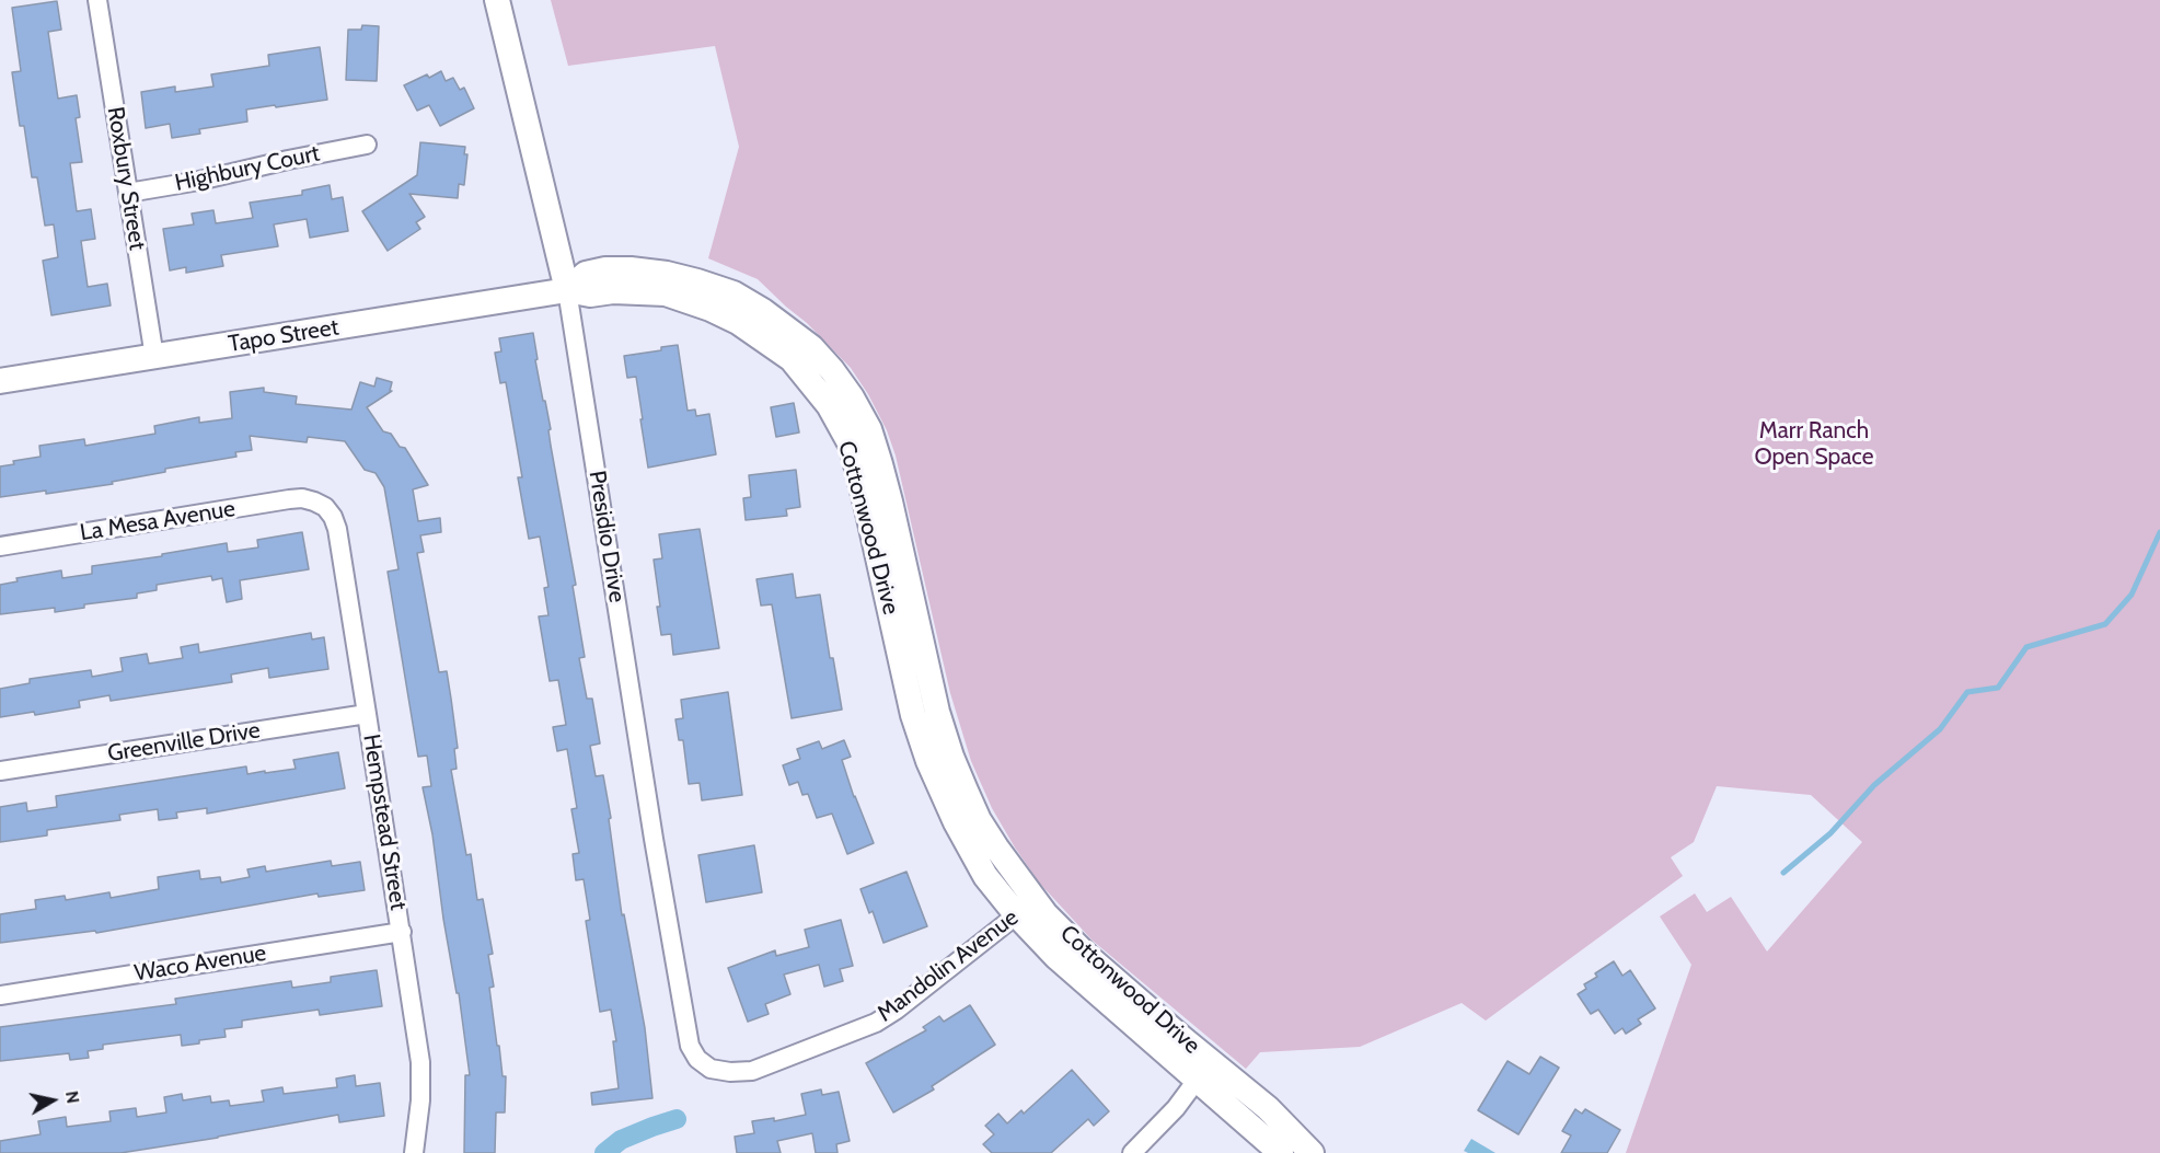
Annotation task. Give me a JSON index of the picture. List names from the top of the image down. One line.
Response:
{"streets":{"street":["Highbury Court","Roxbury Street","Tapo Street","La Mesa Avenue","Cottonwood Drive","Presidio Drive","Greenville Drive","Hempstead Street","Waco Avenue","Mandolin Avenue"]},"crossings":[["Highbury Court","Roxbury Street"],["Roxbury Street","Tapo Street"],["Tapo Street","Cottonwood Drive"],["Tapo Street","Presidio Drive"],["La Mesa Avenue","Hempstead Street"],["Cottonwood Drive","Presidio Drive"],["Cottonwood Drive","Mandolin Avenue"],["Presidio Drive","Mandolin Avenue"],["Greenville Drive","Hempstead Street"],["Hempstead Street","Waco Avenue"]],"parks":["Marr Ranch Open Space"],"north":"right"}
